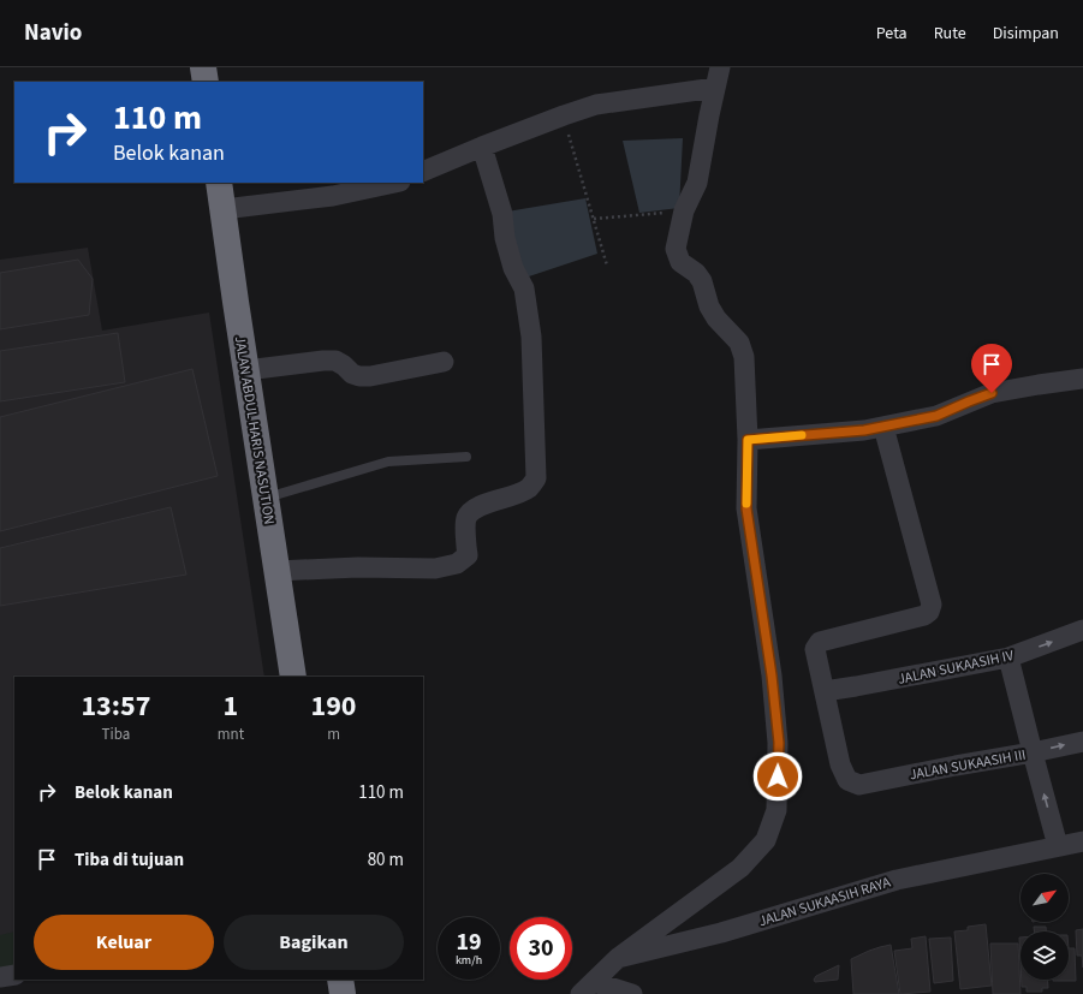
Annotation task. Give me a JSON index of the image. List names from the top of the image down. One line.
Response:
{"streets":{"highway":["JALAN ABDUL HARIS NASUTION"],"street":["JALAN SUKAASIH IV","JALAN SUKAASIH III","JALAN SUKAASIH RAYA"]},"crossings":[["JALAN SUKAASIH IV","JALAN SUKAASIH III"]],"north":"top right","page":{"header":"Navio","nav":["Peta","Rute","Disimpan"],"turn":["110 m","Belok kanan"],"eta":["13:57","Tiba","1","mnt","190","m"],"list":[{"name":"Belok kanan","value":"110 m"},{"name":"Tiba di tujuan","value":"80 m"}],"buttons":["Keluar","Bagikan"],"speed":"19 km/h","limit":"30"}}
